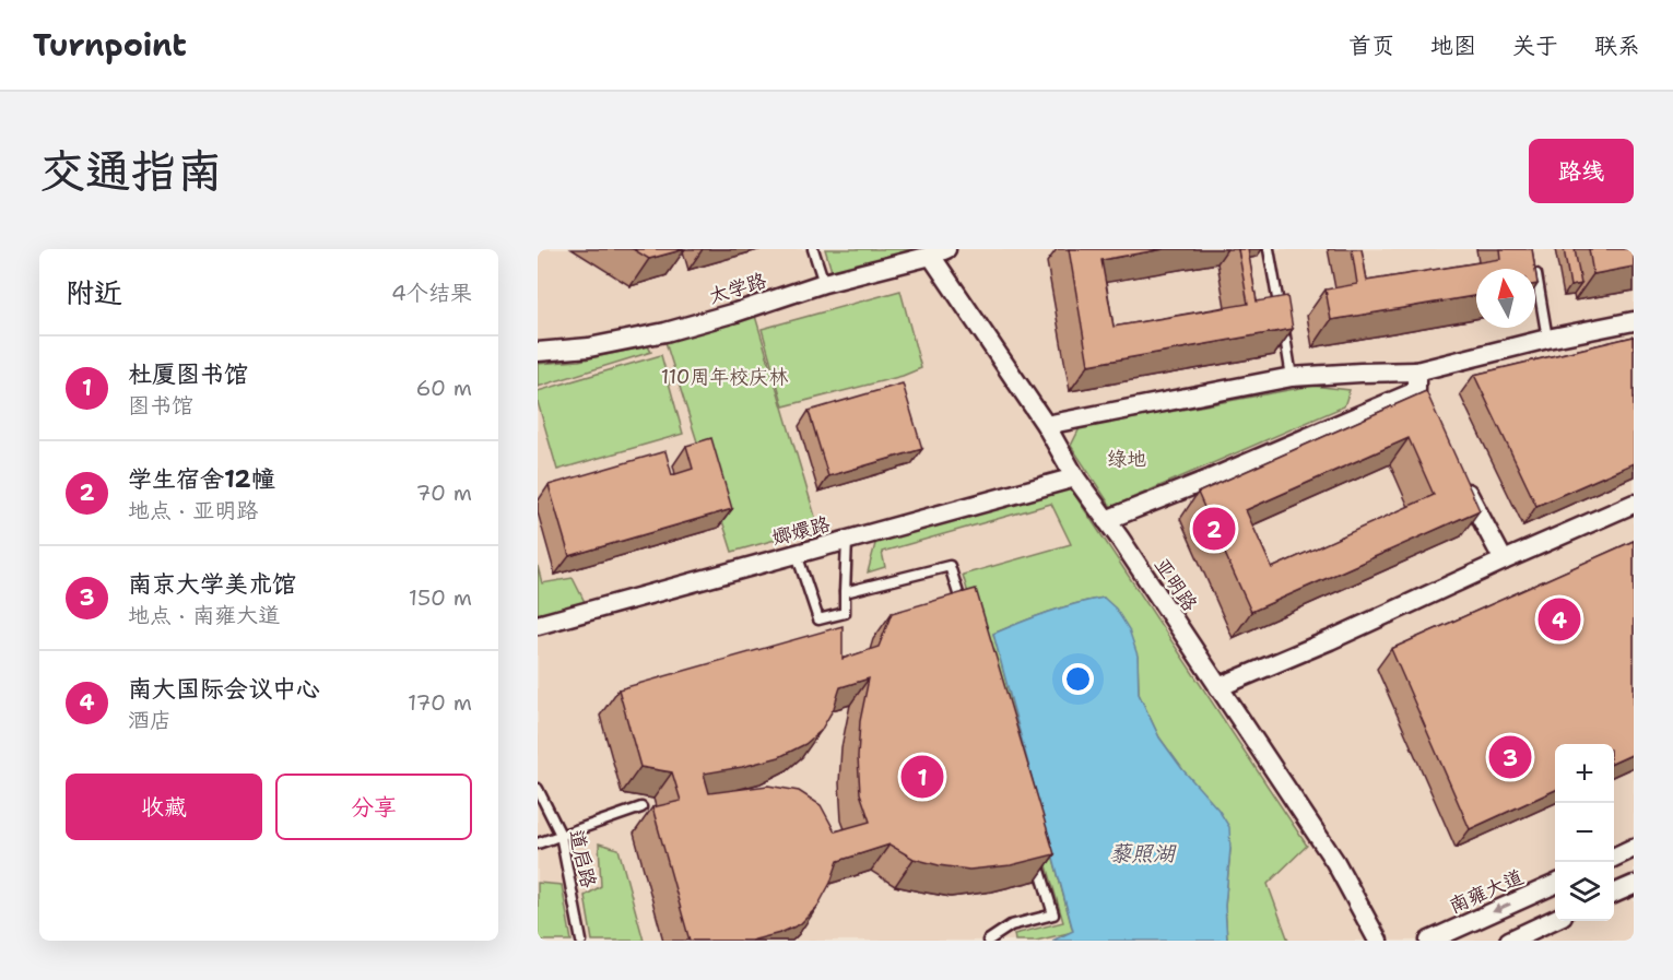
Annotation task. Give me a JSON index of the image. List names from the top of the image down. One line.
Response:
{"streets":{"street":["太学路","嫏嬛路","亚明路","南雍大道"],"lane":["道启路"]},"crossings":[["太学路","亚明路"],["嫏嬛路","亚明路"]],"water":["藜照湖"],"parks":["110周年校庆林","绿地"],"north":"top","page":{"header":"Turnpoint","nav":["首页","地图","关于","联系"],"buttons":["路线",["收藏","分享"]],"title":"交通指南","heading":["附近","4个结果"],"list":[{"mark":"1","name":"杜厦图书馆","note":"图书馆","value":"60 m"},{"mark":"2","name":"学生宿舍12幢","note":"地点 · 亚明路","value":"70 m"},{"mark":"3","name":"南京大学美术馆","note":"地点 · 南雍大道","value":"150 m"},{"mark":"4","name":"南大国际会议中心","note":"酒店","value":"170 m"}],"pins":["2","4","3","1"],"map_buttons":["+","−"]}}
